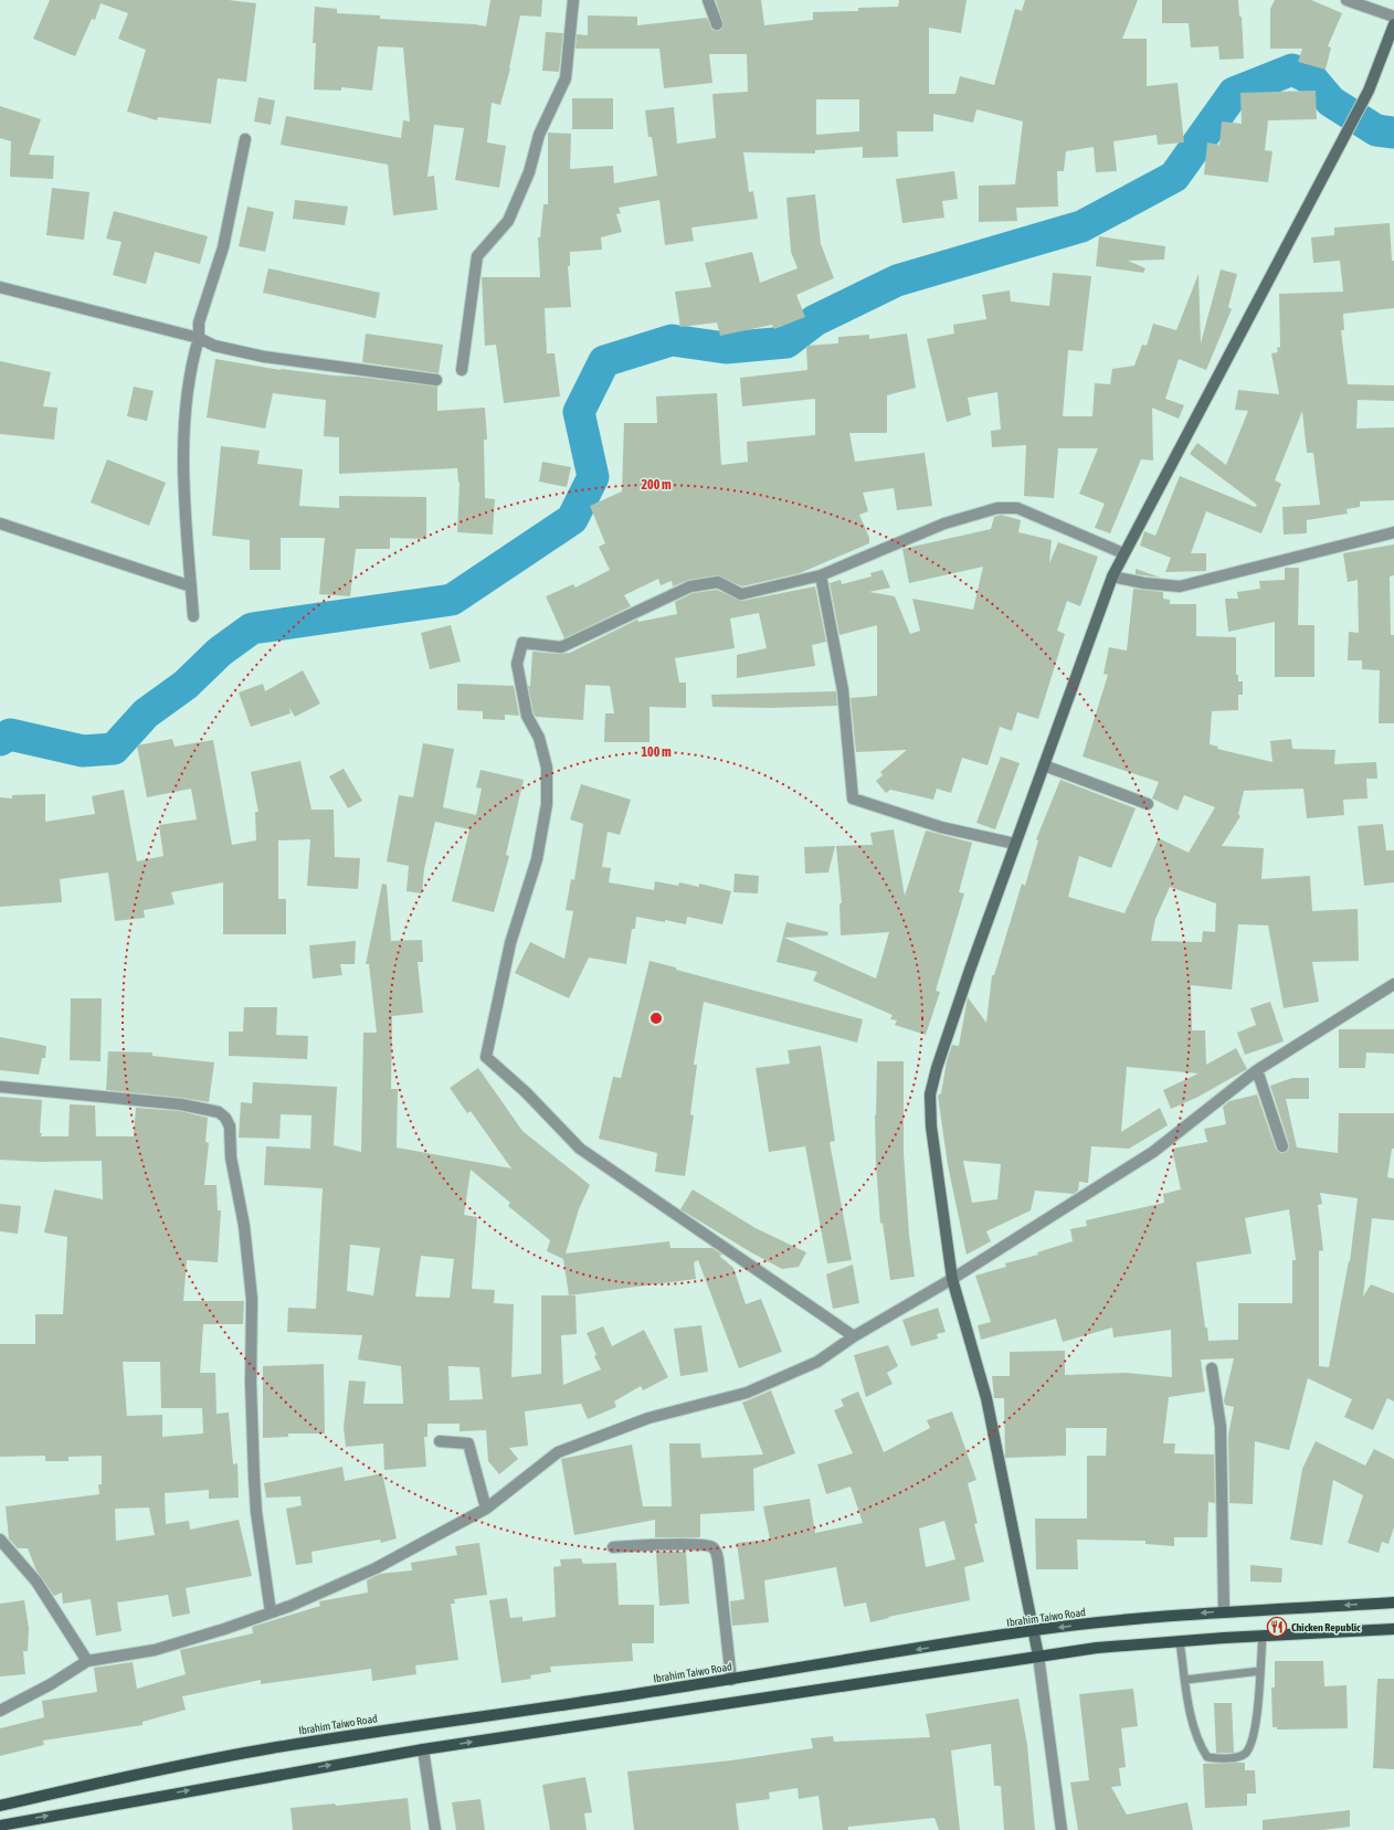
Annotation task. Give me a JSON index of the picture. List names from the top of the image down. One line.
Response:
{"streets":{"main road":["Ibrahim Taiwo Road"]},"places":{"restaurant":["Chicken Republic"]},"rings":["200 m","100 m"]}
